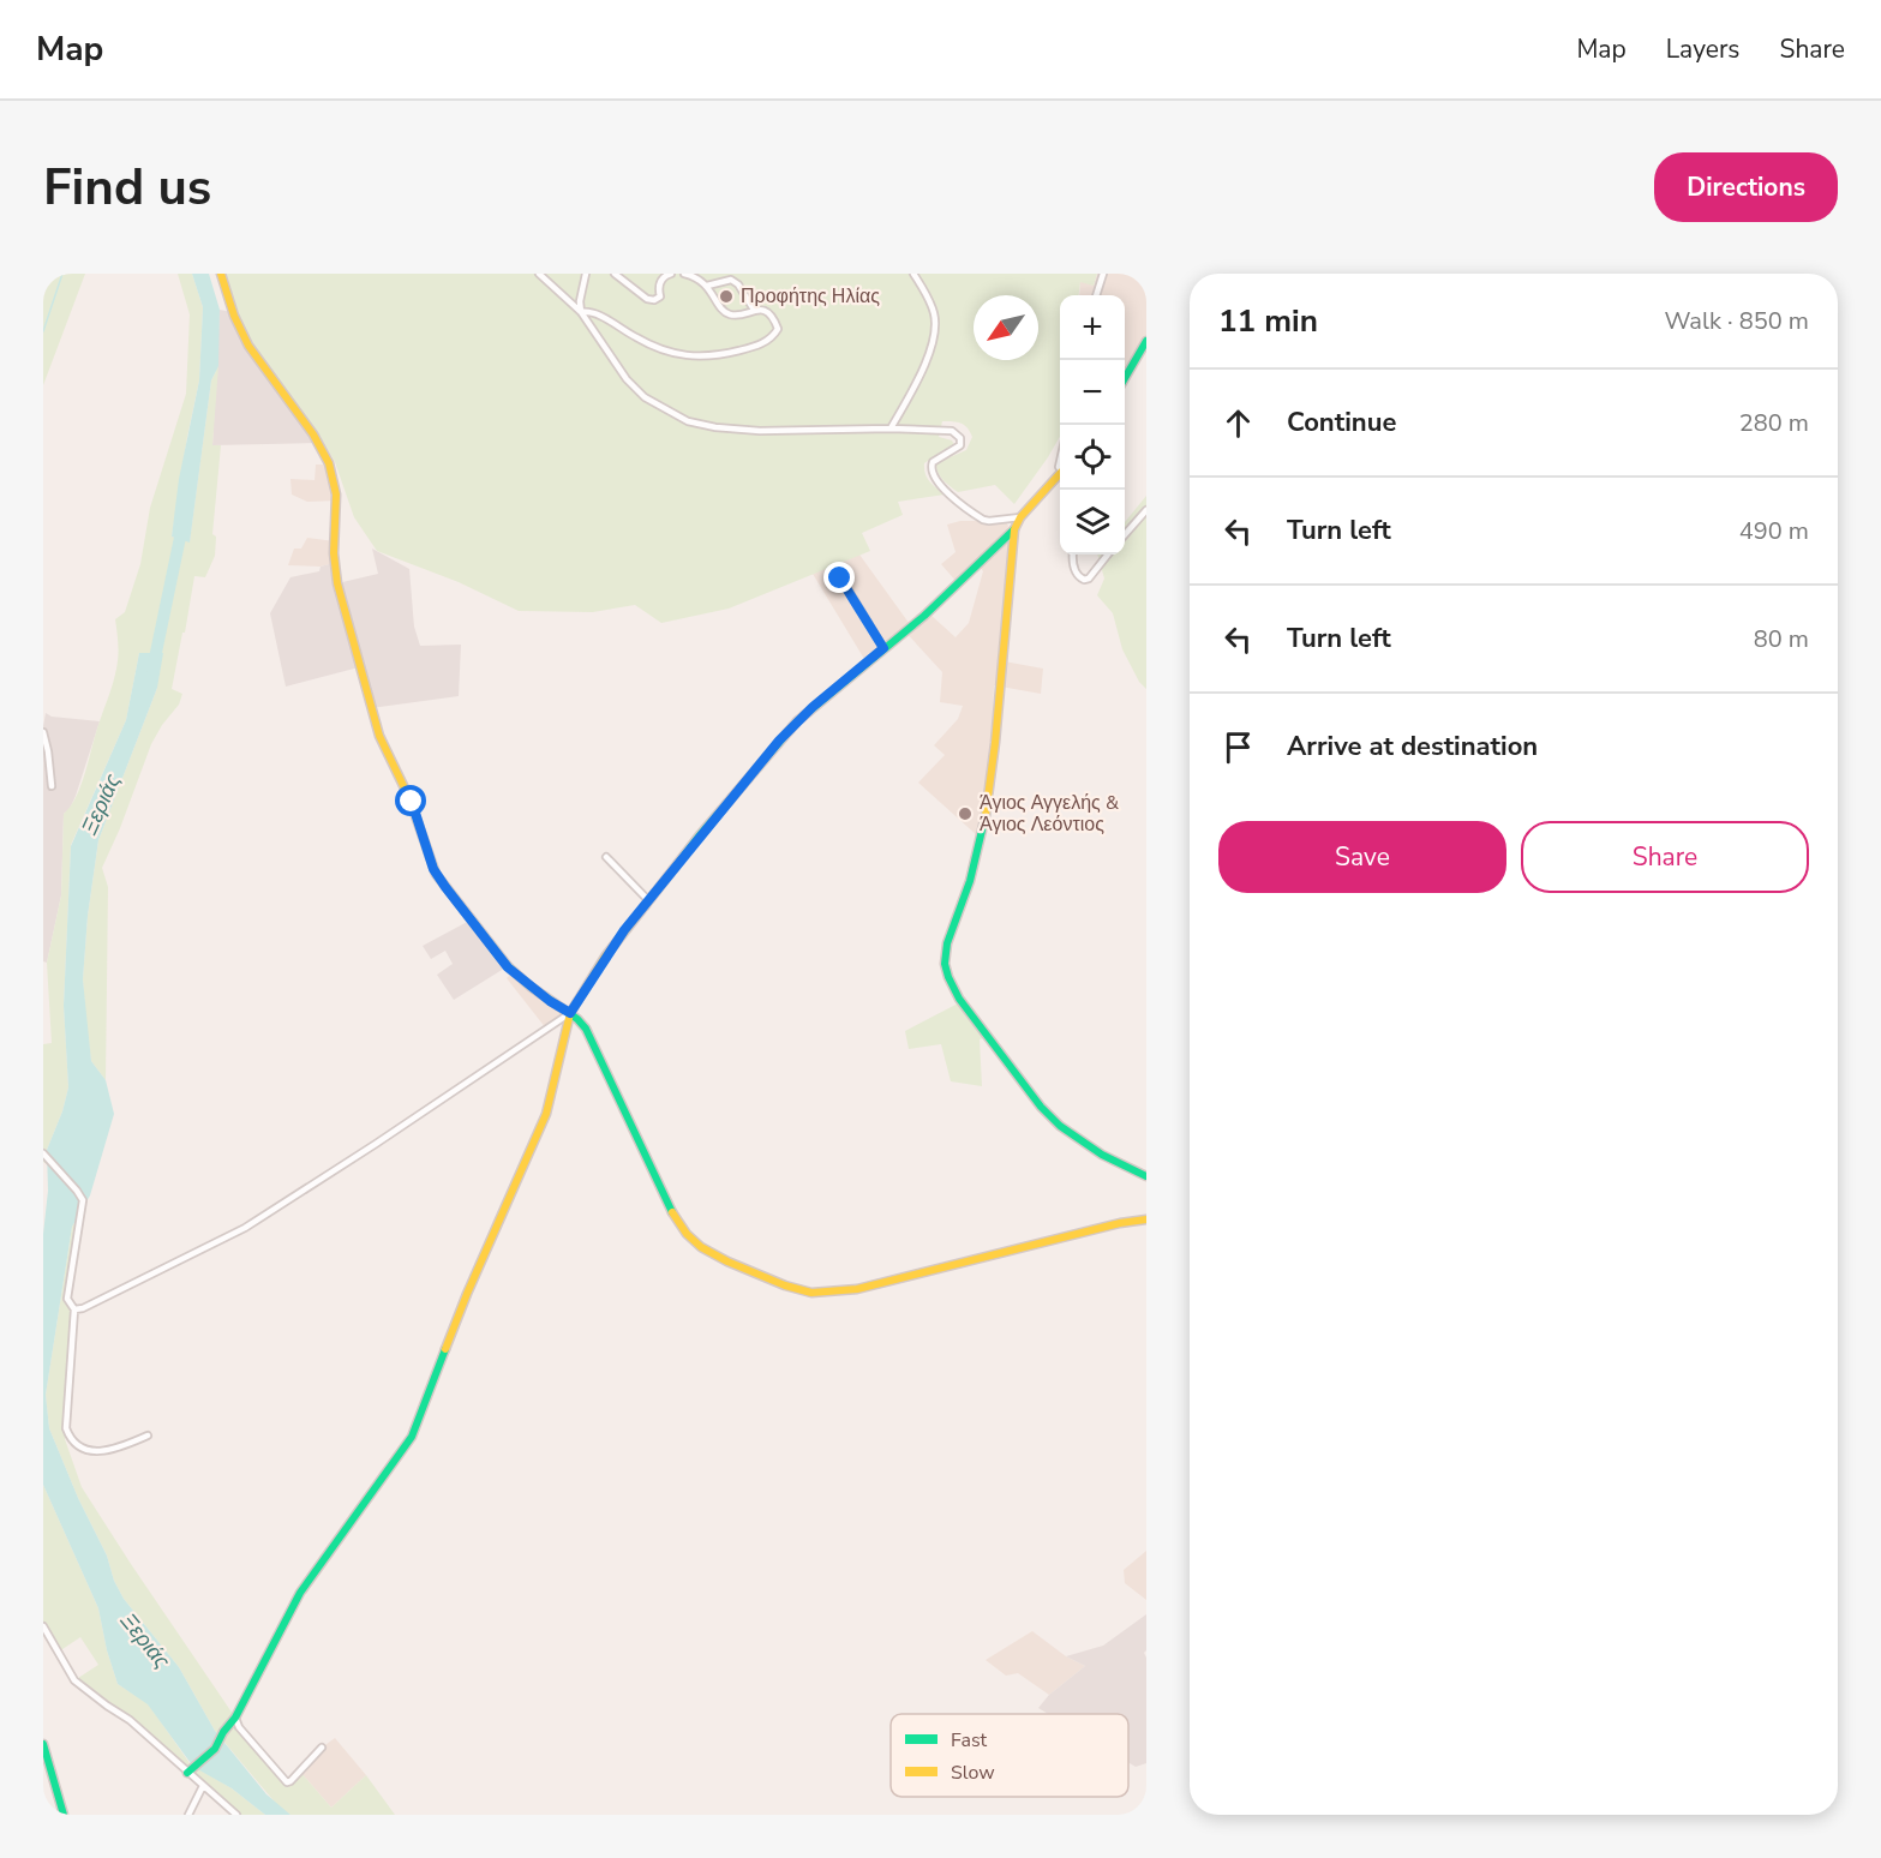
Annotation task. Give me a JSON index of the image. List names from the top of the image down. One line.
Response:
{"water":["Ξεριάς"],"places":["Προφήτης Ηλίας","Άγιος Αγγελής & Άγιος Λεόντιος"],"legend":["Fast","Slow"],"north":"bottom left","page":{"header":"Map","nav":["Map","Layers","Share"],"buttons":["Directions",["Save","Share"]],"title":"Find us","heading":["11 min","Walk · 850 m"],"map_buttons":["+","−"],"list":[["Continue","280 m"],["Turn left","490 m"],["Turn left","80 m"],"Arrive at destination"]}}
